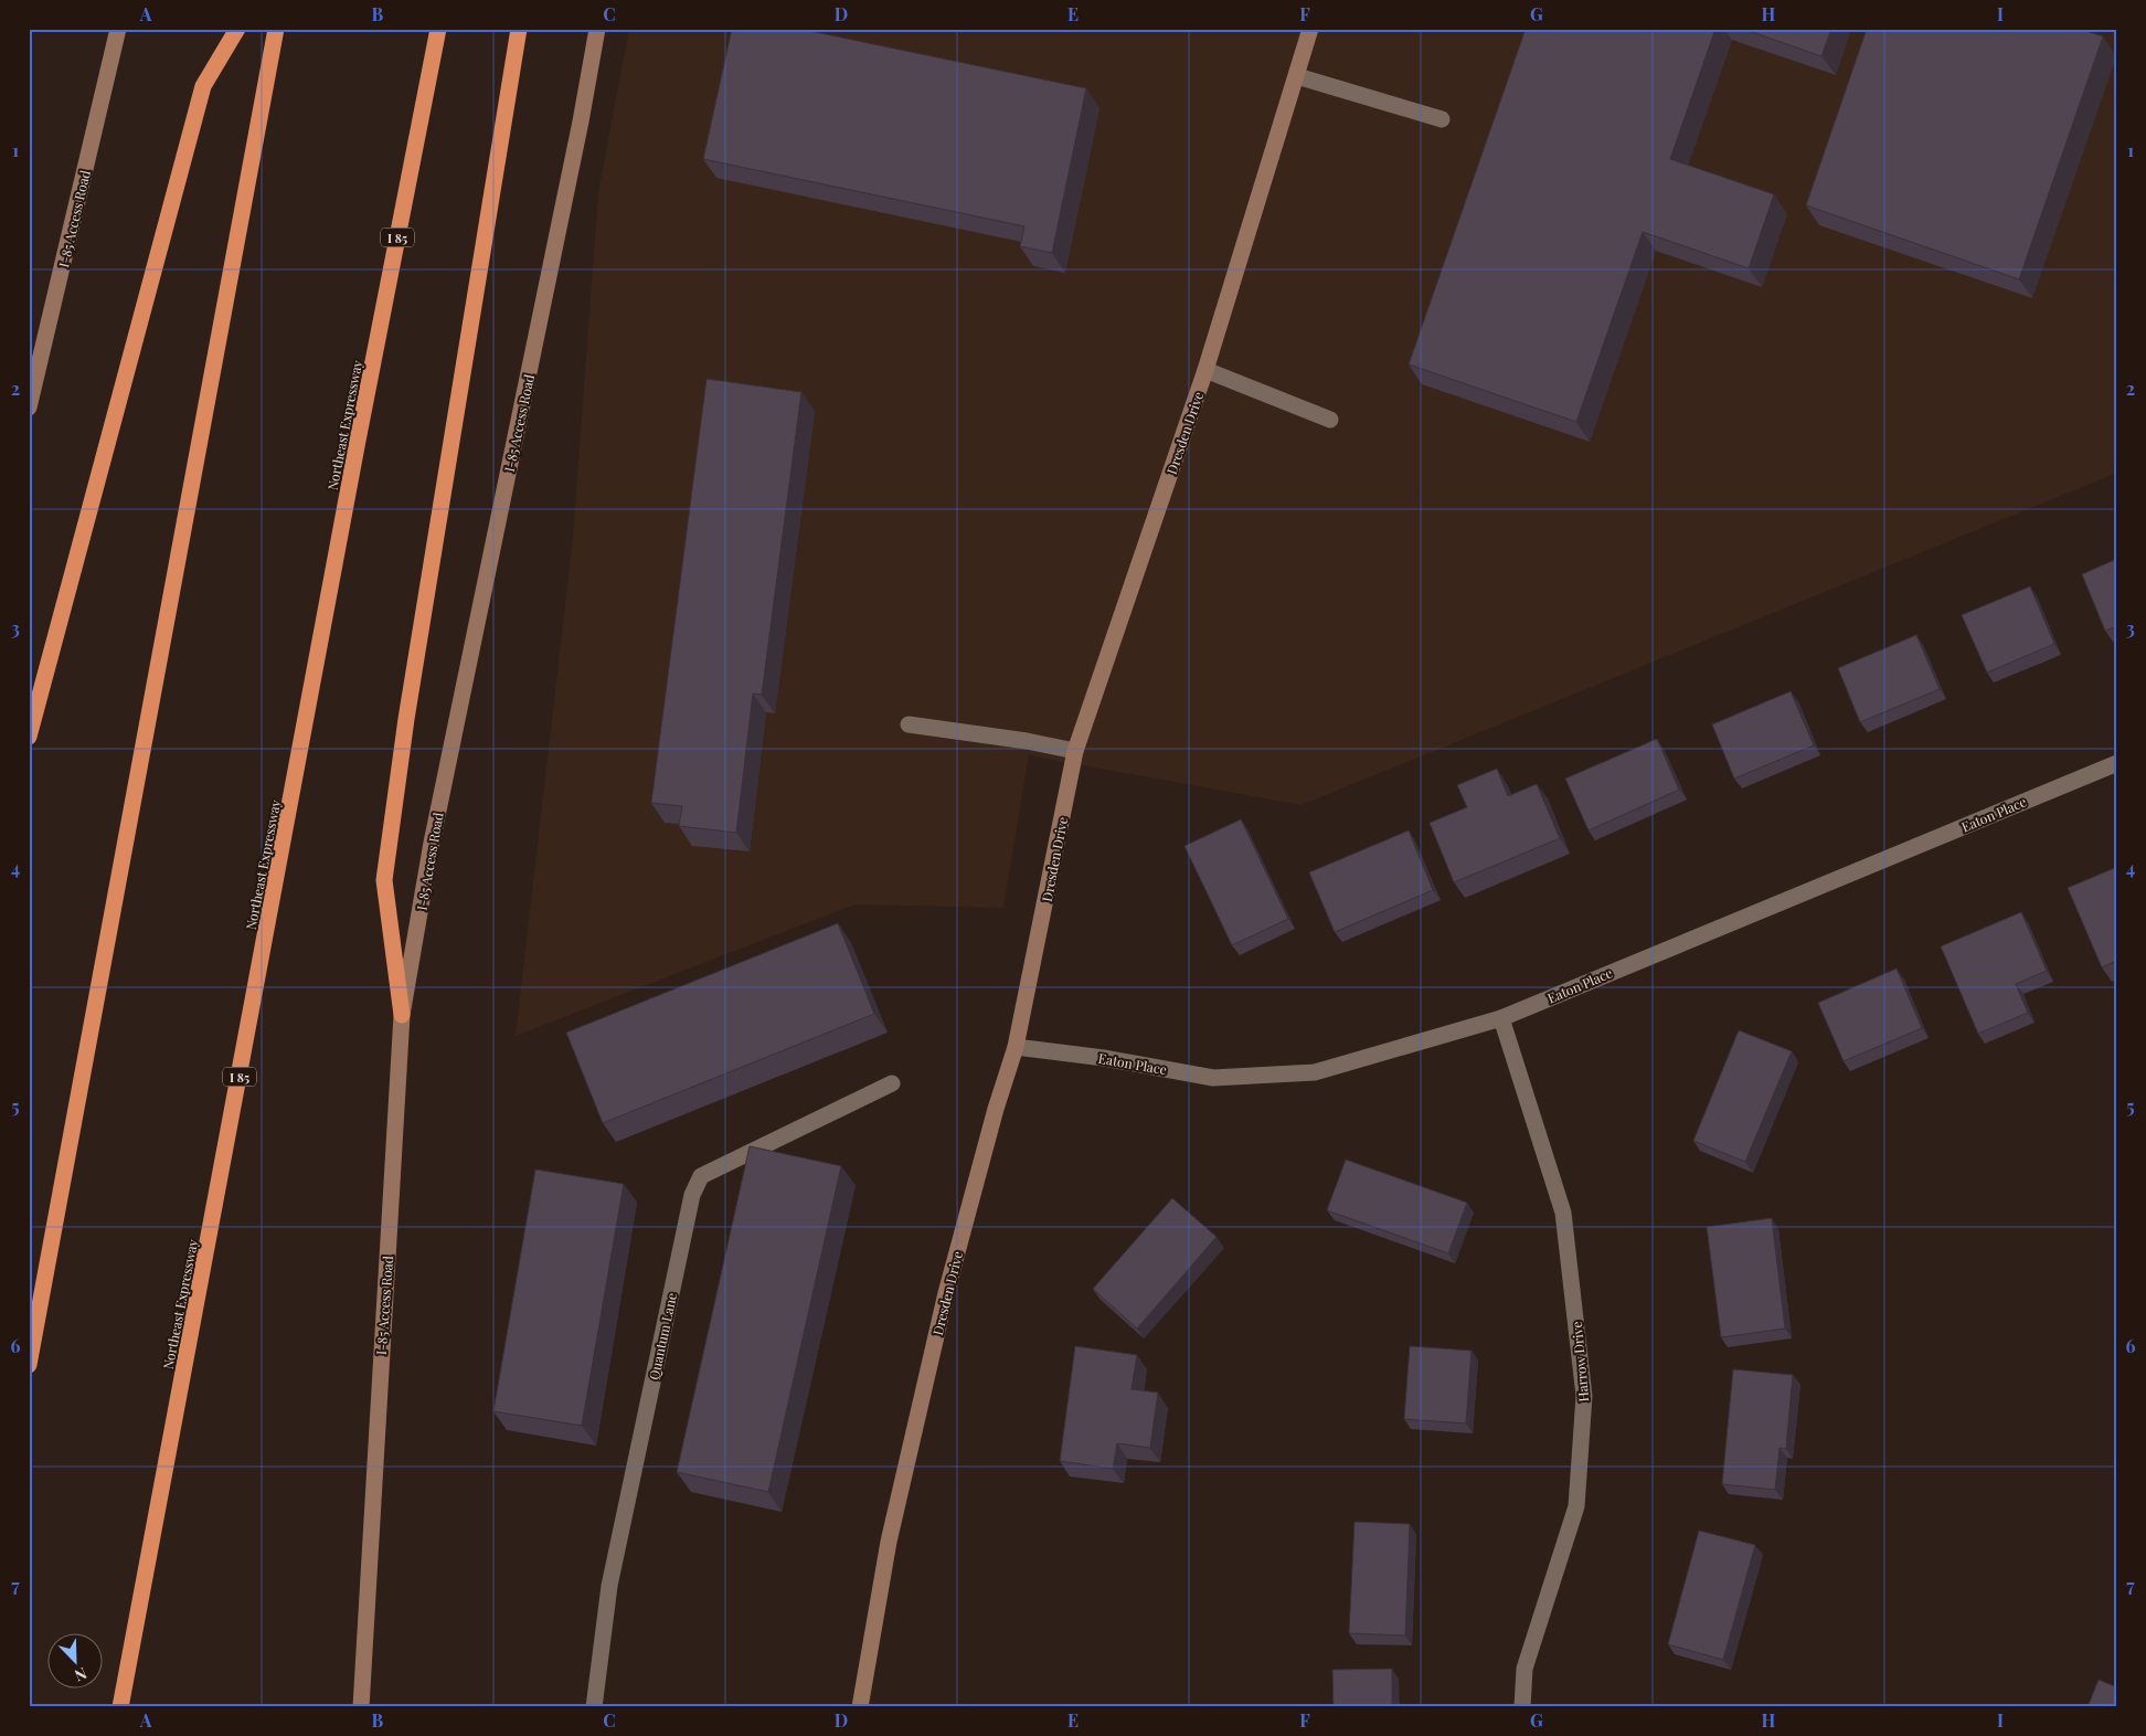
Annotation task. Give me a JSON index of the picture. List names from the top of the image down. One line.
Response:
{"streets":{"highway":["I 85","Northeast Expressway"],"main road":["I-85 Access Road","Dresden Drive"],"street":["Eaton Place","Quantum Lane","Harrow Drive"]},"crossings":[["Dresden Drive","Eaton Place"],["Eaton Place","Harrow Drive"]],"north":"bottom right","grid":{"columns":["A","B","C","D","E","F","G","H","I"],"rows":["1","2","3","4","5","6","7"]}}
